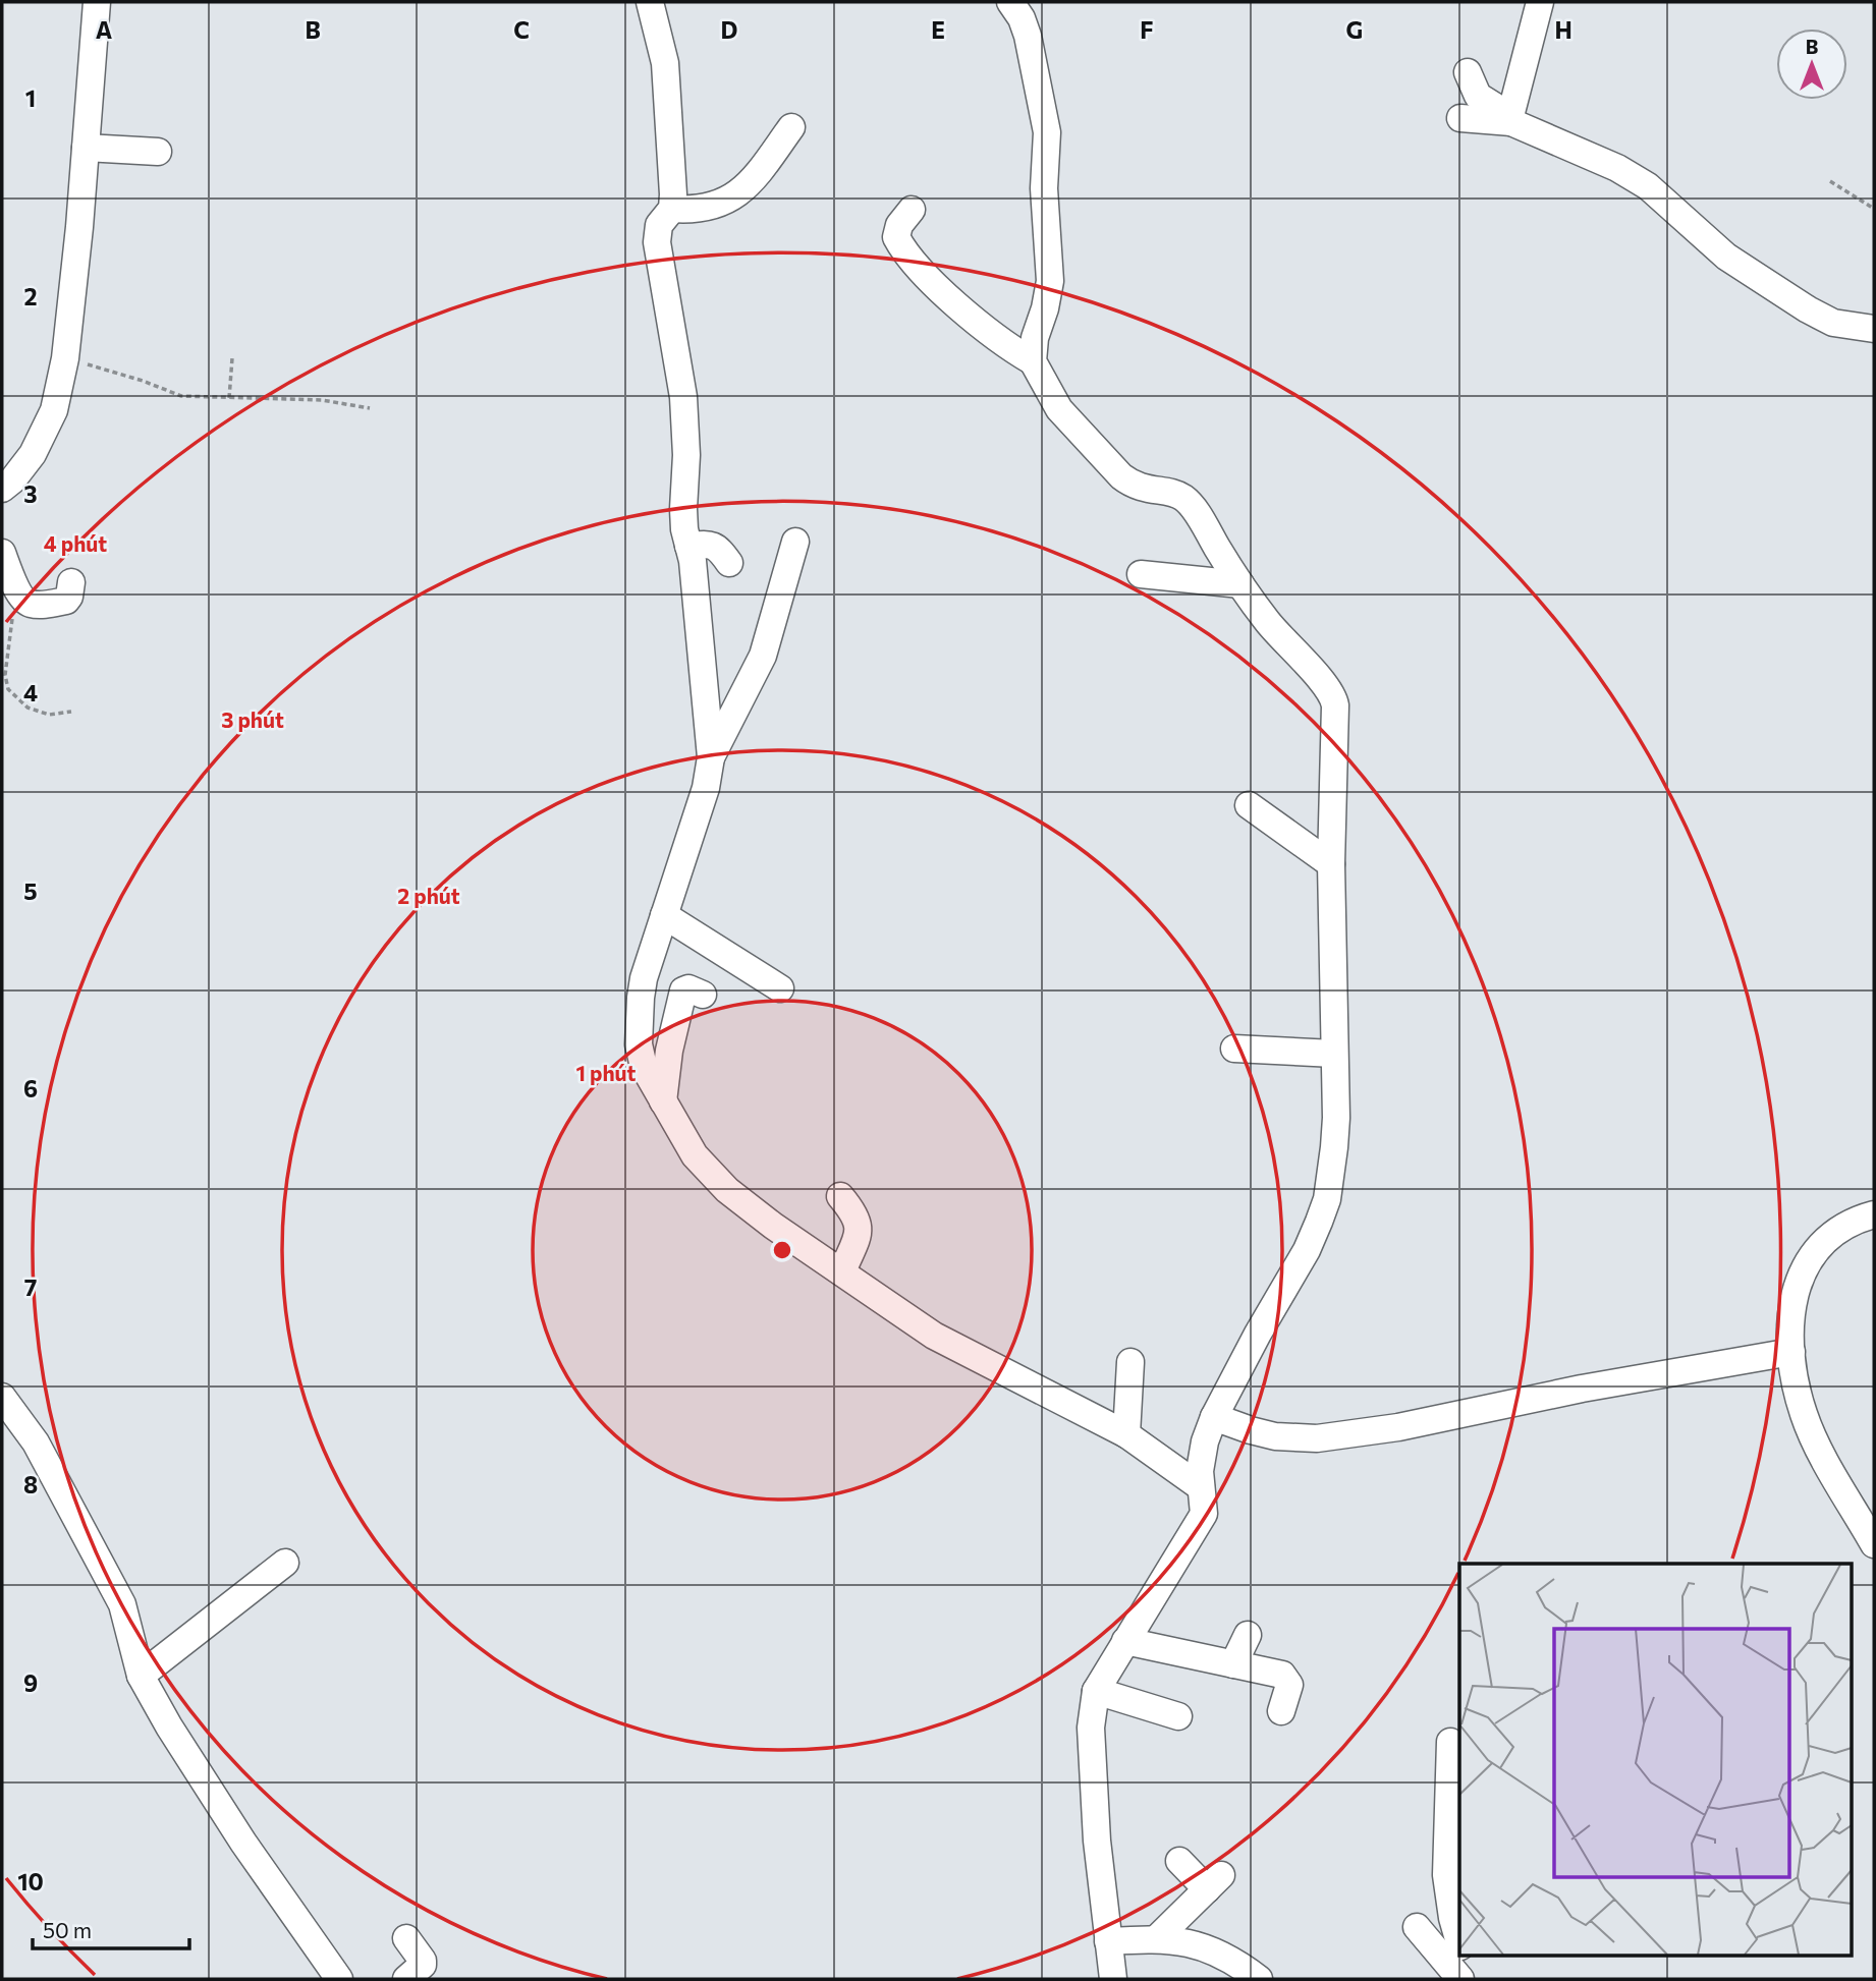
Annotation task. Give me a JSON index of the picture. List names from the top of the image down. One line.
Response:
{"scale_bar":"50 m","north":"top","grid":{"columns":["A","B","C","D","E","F","G","H"],"rows":["1","2","3","4","5","6","7","8","9","10"]},"rings":["4 phút","3 phút","2 phút","1 phút"]}
